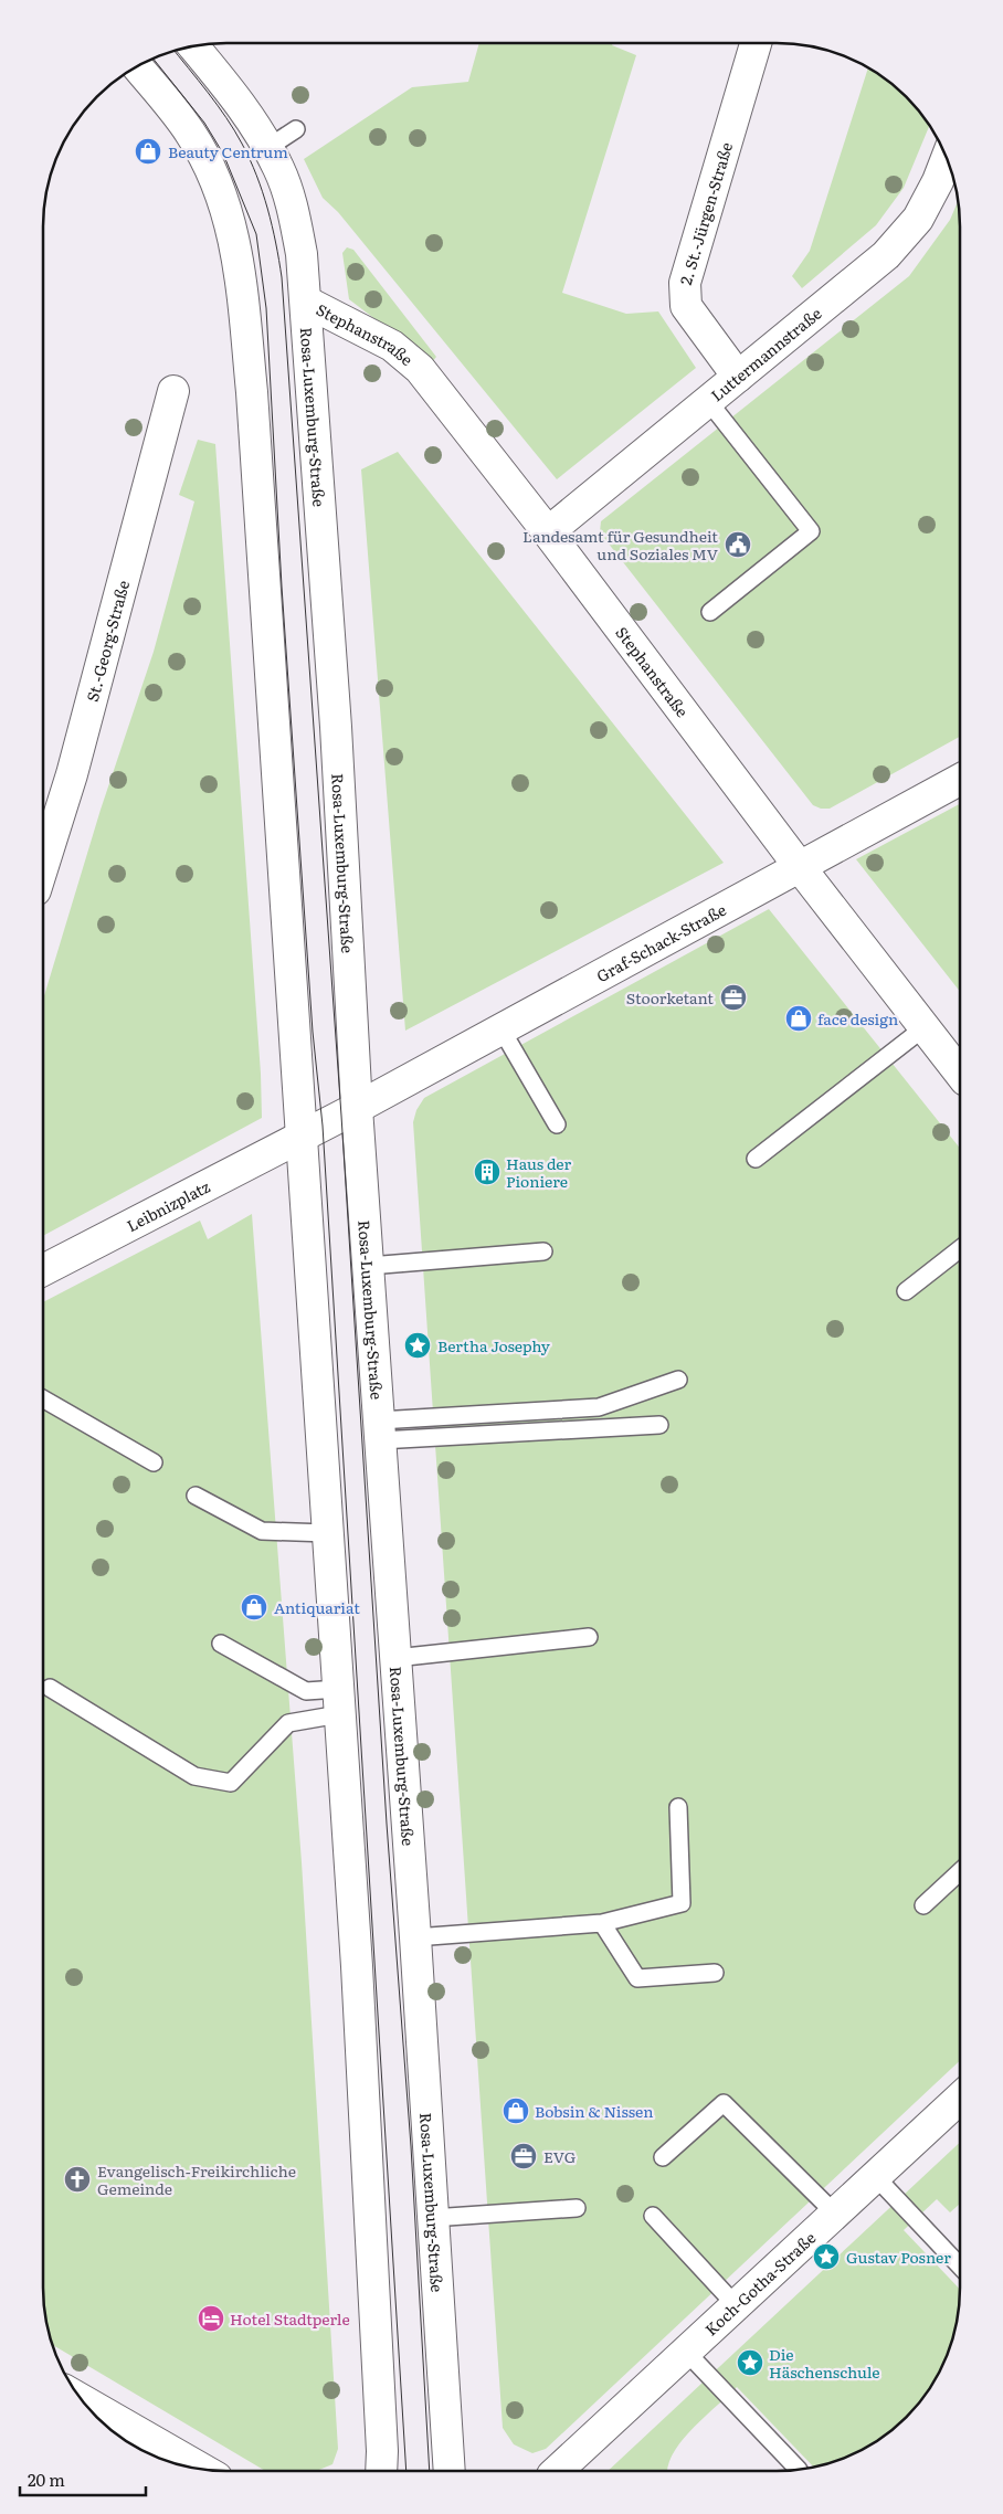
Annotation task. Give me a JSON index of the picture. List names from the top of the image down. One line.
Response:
{"streets":{"street":["2. St.-Jürgen-Straße","Stephanstraße","Luttermannstraße","Rosa-Luxemburg-Straße","St.-Georg-Straße","Graf-Schack-Straße","Leibnizplatz","Koch-Gotha-Straße"]},"crossings":[["2. St.-Jürgen-Straße","Luttermannstraße"],["Stephanstraße","Luttermannstraße"],["Stephanstraße","Rosa-Luxemburg-Straße"],["Stephanstraße","Graf-Schack-Straße"],["Rosa-Luxemburg-Straße","Graf-Schack-Straße"],["Rosa-Luxemburg-Straße","Leibnizplatz"],["Graf-Schack-Straße","Leibnizplatz"]],"places":{"shop":["Beauty Centrum","face design","Antiquariat","Bobsin & Nissen"],"public building":["Landesamt für Gesundheit und Soziales MV"],"office":["Stoorketant","EVG"],"building":["Haus der Pioniere"],"place":["Bertha Josephy","Gustav Posner","Die Häschenschule"],"church":["Evangelisch-Freikirchliche Gemeinde"],"hotel":["Hotel Stadtperle"]},"scale_bar":"20 m"}
